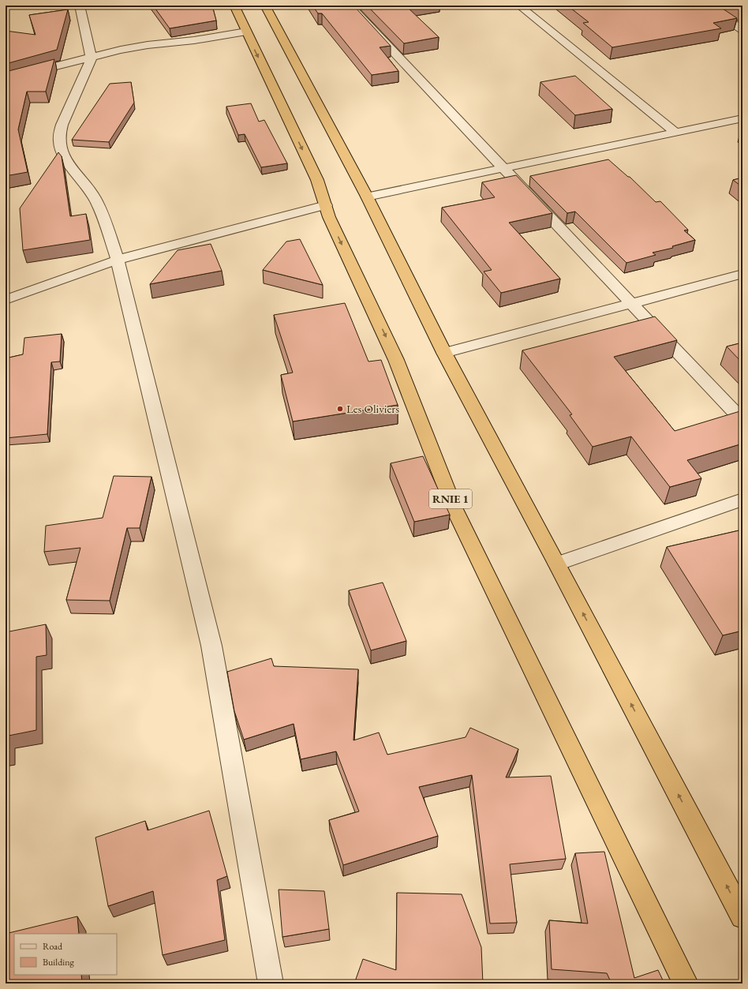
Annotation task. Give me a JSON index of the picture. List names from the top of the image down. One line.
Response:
{"streets":{"highway":["RNIE 1"]},"places":["Les Oliviers"],"legend":["Road","Building"]}
